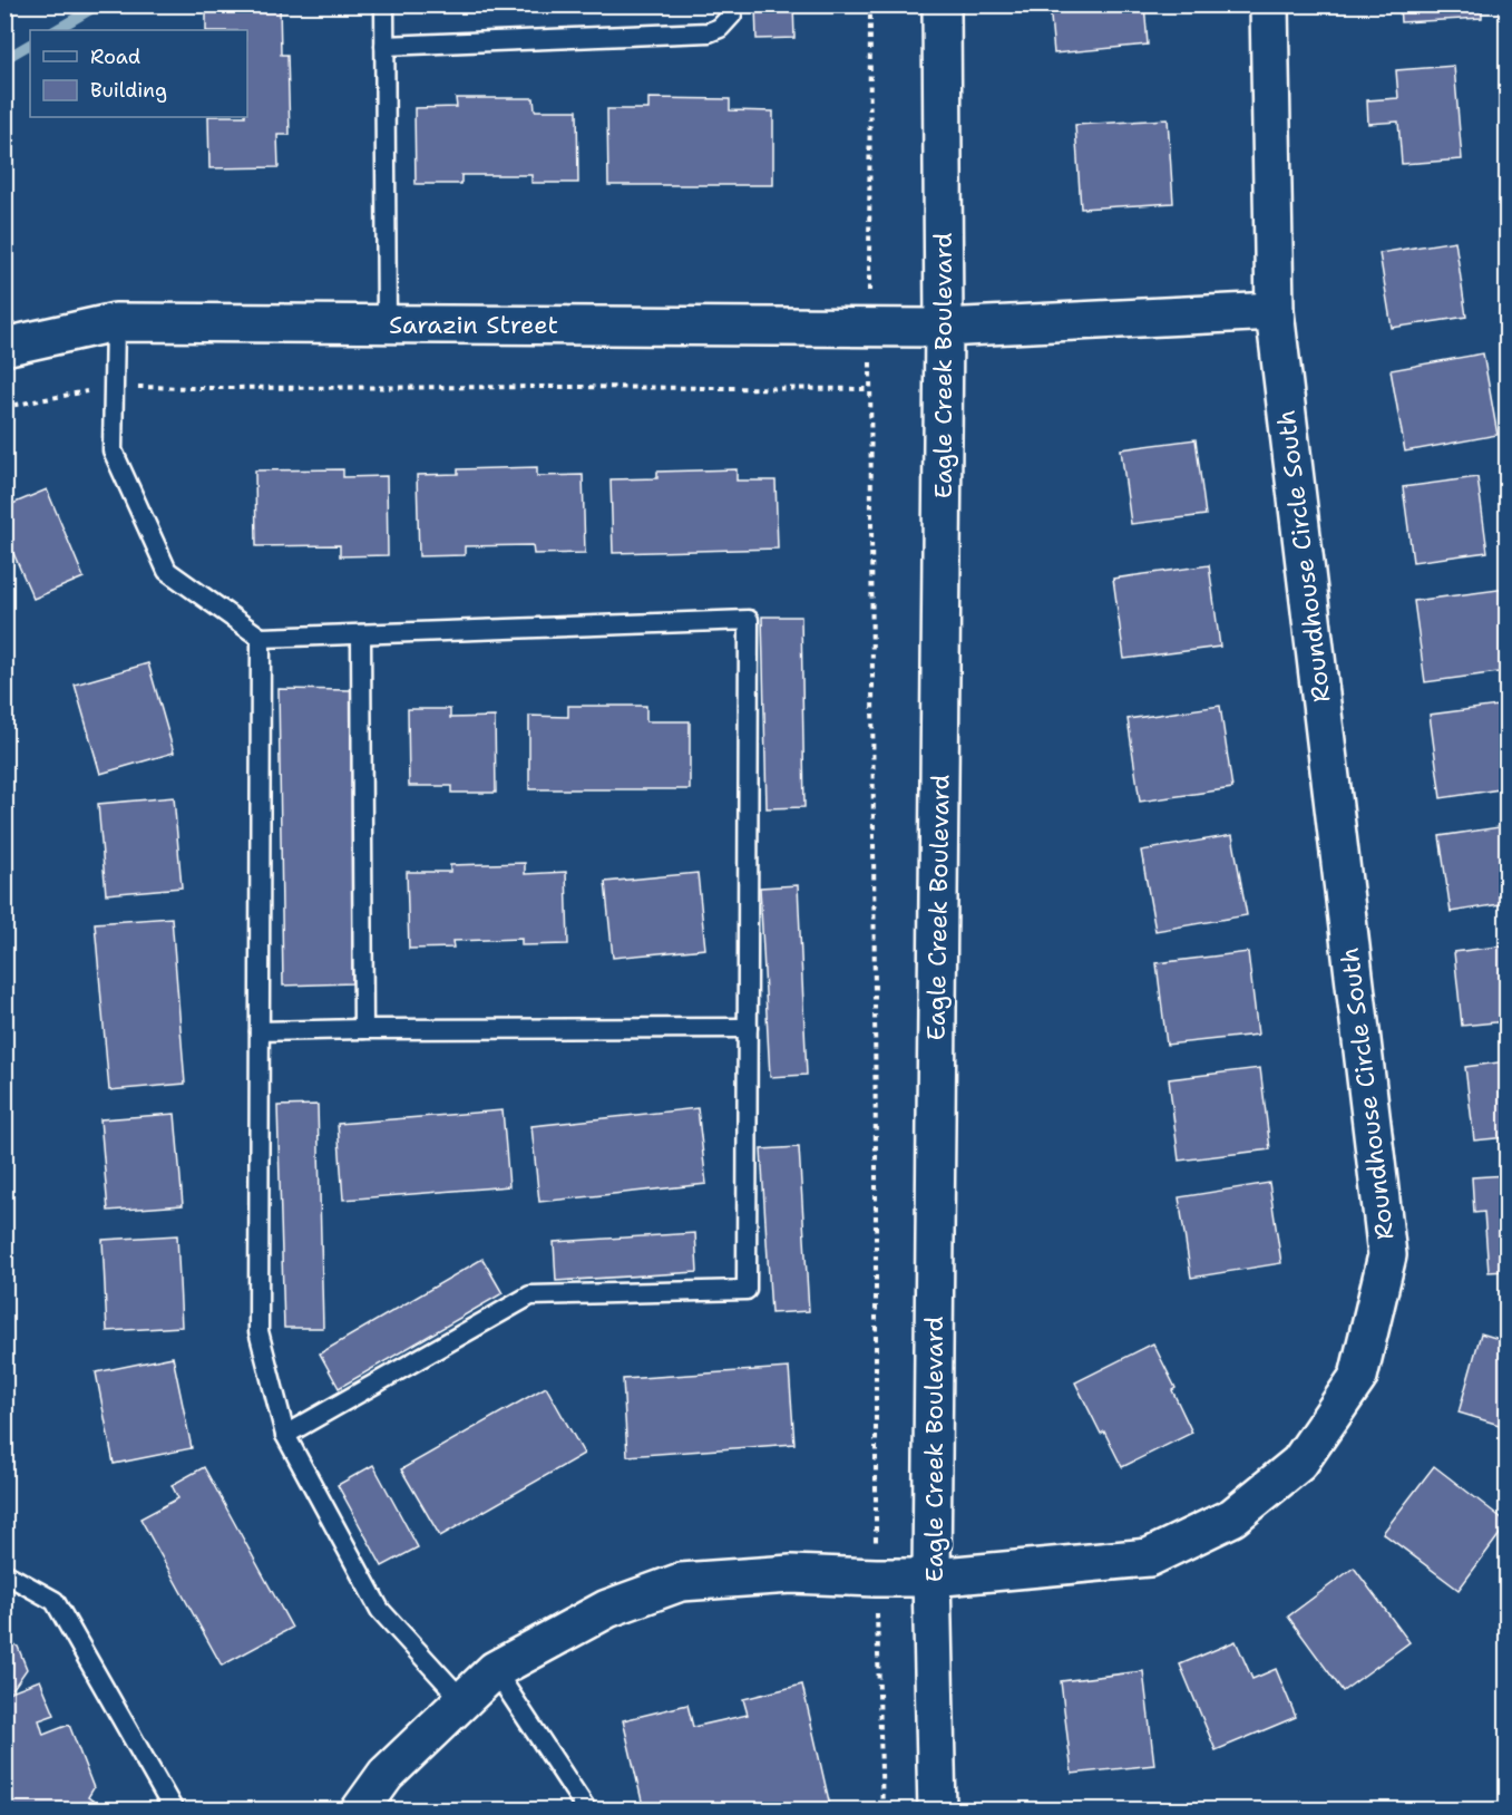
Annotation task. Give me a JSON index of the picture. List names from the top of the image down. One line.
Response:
{"streets":{"street":["Sarazin Street","Eagle Creek Boulevard","Roundhouse Circle South"]},"crossings":[["Sarazin Street","Eagle Creek Boulevard"],["Eagle Creek Boulevard","Roundhouse Circle South"]],"legend":["Road","Building"]}
